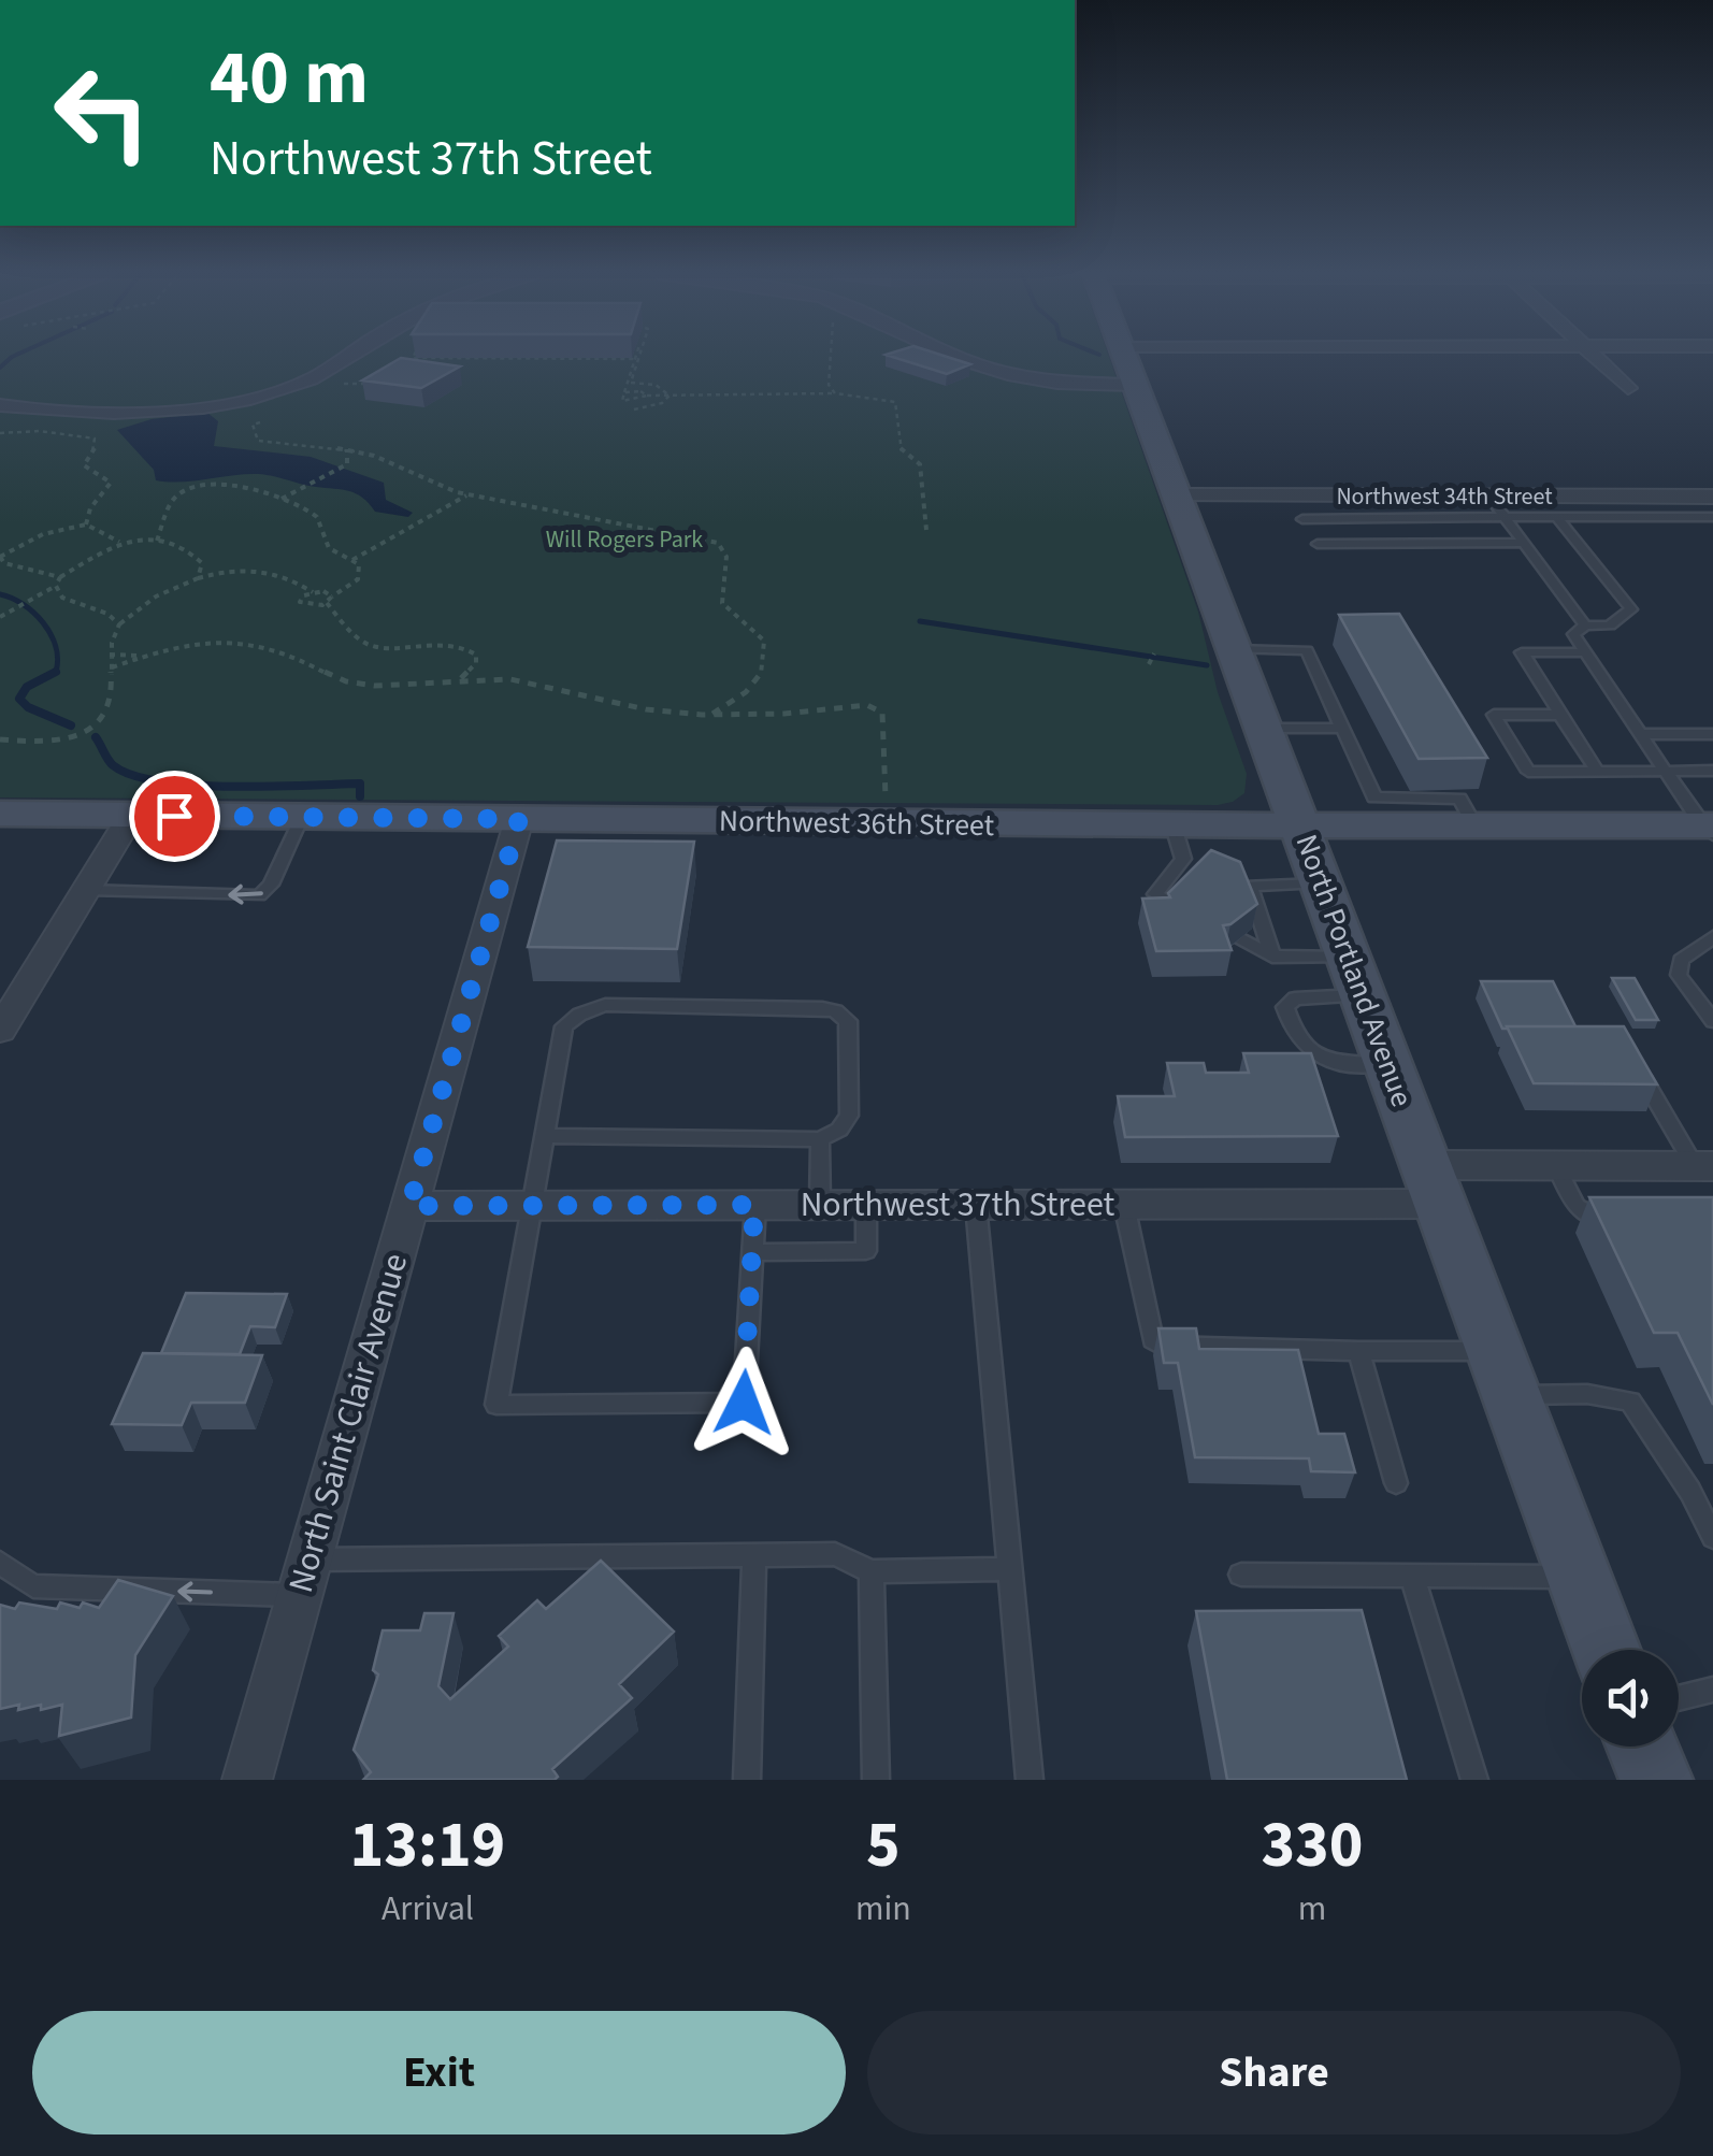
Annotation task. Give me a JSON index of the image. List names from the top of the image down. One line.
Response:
{"streets":{"main road":["Northwest 36th Street","North Portland Avenue"],"street":["Northwest 34th Street","Northwest 37th Street","North Saint Clair Avenue"]},"crossings":[["Northwest 34th Street","North Portland Avenue"],["Northwest 36th Street","North Portland Avenue"],["Northwest 36th Street","North Saint Clair Avenue"],["North Portland Avenue","Northwest 37th Street"],["Northwest 37th Street","North Saint Clair Avenue"]],"parks":["Will Rogers Park"],"page":{"turn":["40 m","Northwest 37th Street"],"eta":["13:19","Arrival","5","min","330","m"],"buttons":["Exit","Share"]}}
